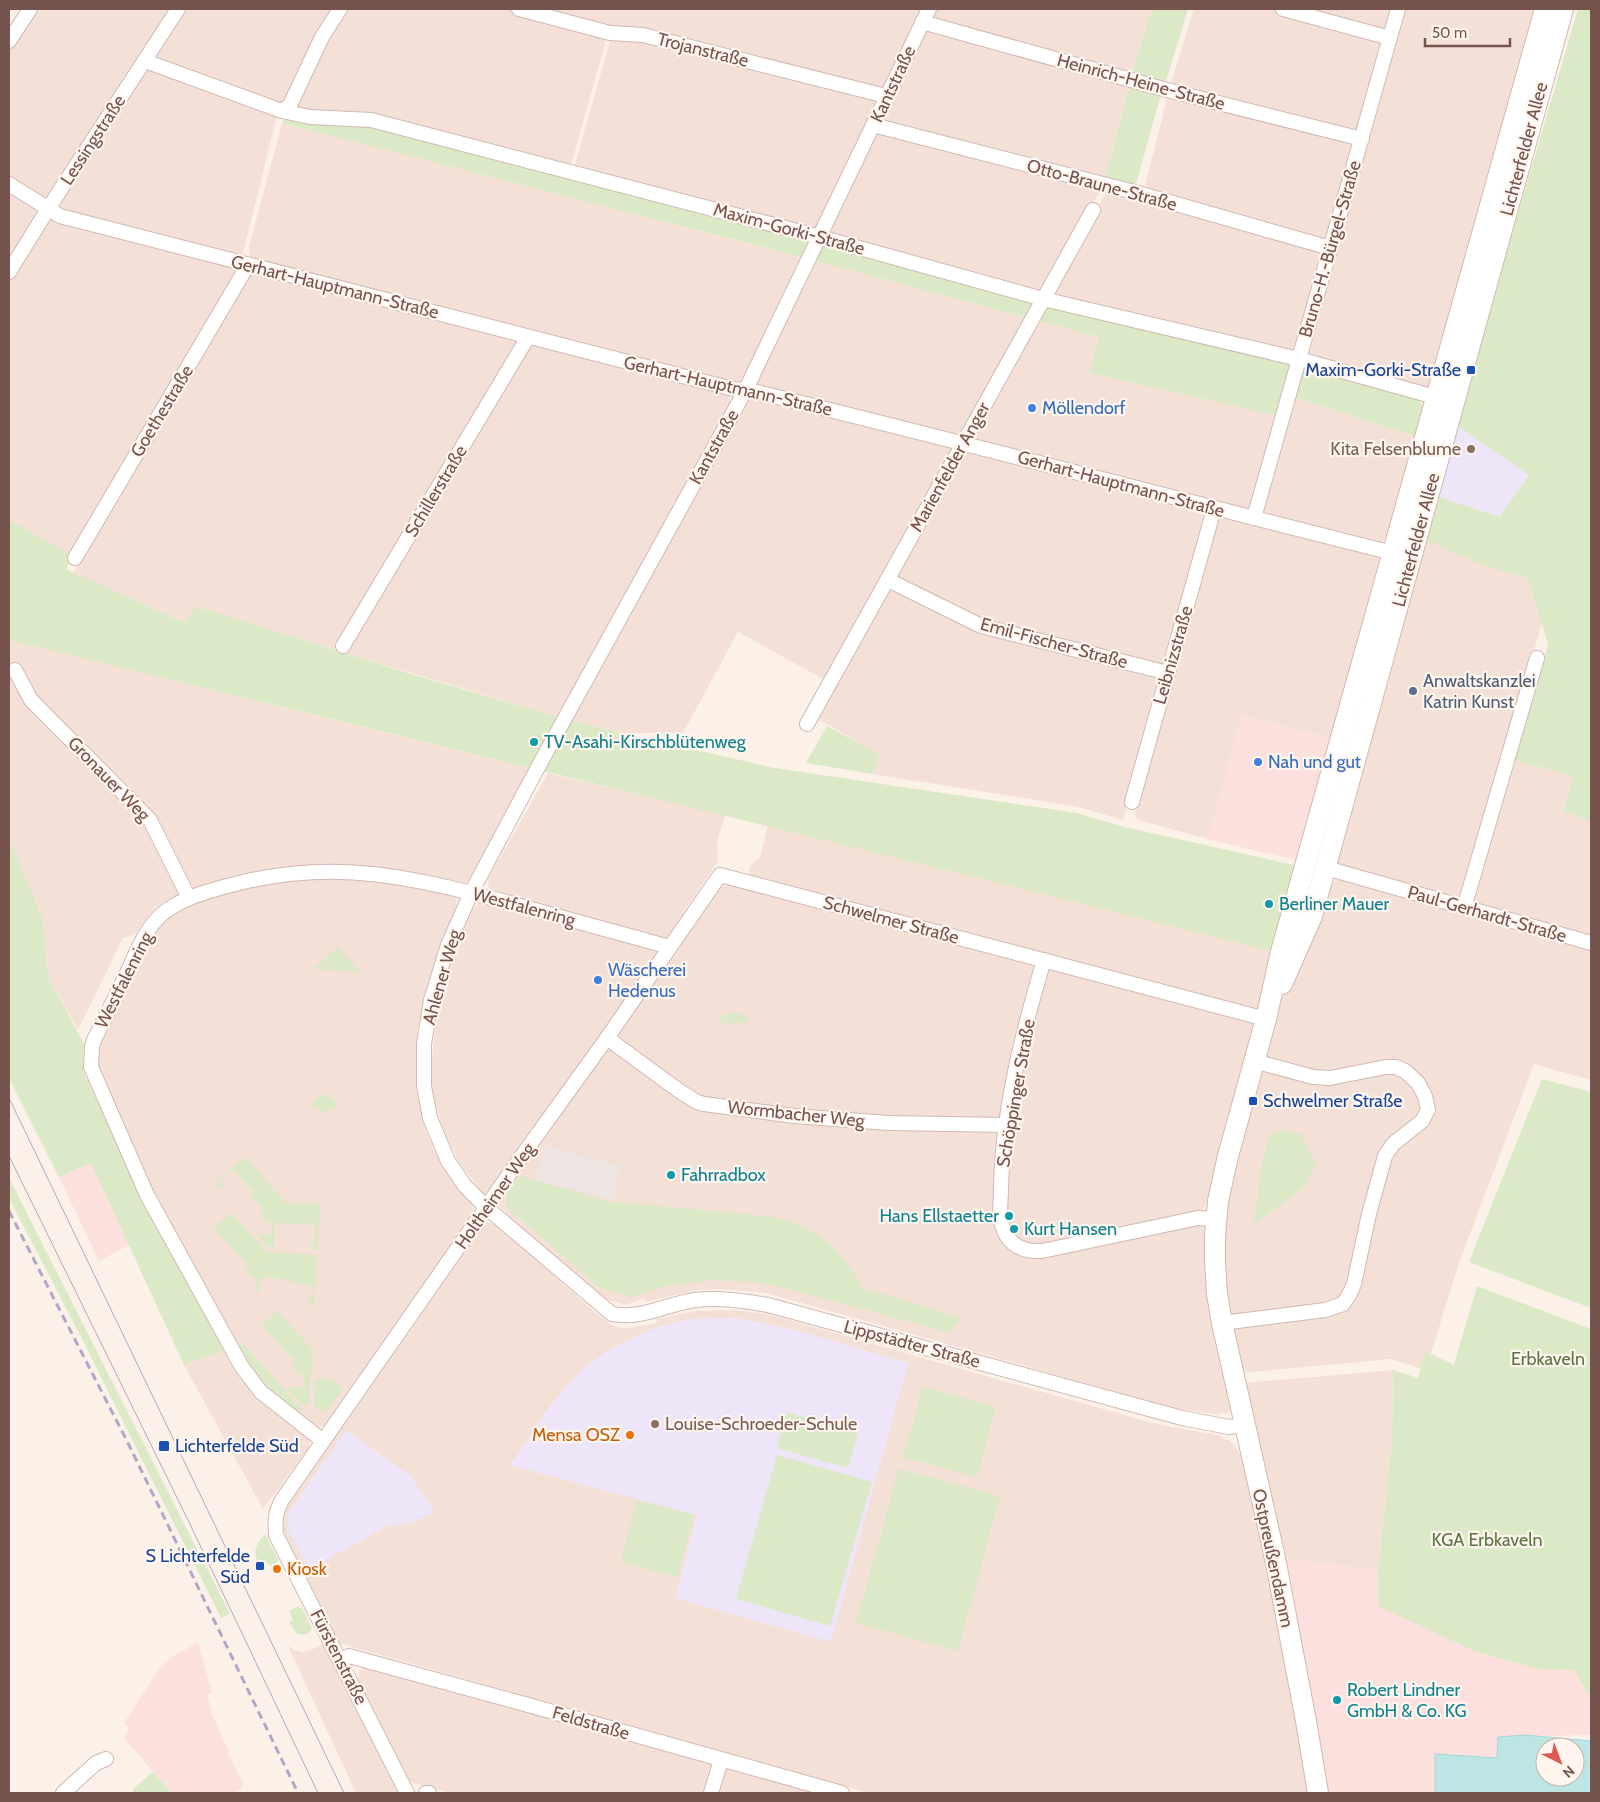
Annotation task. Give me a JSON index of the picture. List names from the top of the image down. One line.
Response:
{"streets":{"main road":["Lichterfelder Allee","Ostpreußendamm"],"street":["Trojanstraße","Heinrich-Heine-Straße","Kantstraße","Lessingstraße","Otto-Braune-Straße","Maxim-Gorki-Straße","Bruno-H.-Bürgel-Straße","Gerhart-Hauptmann-Straße","Goethestraße","Marienfelder Anger","Schillerstraße","Emil-Fischer-Straße","Leibnizstraße","Gronauer Weg","Westfalenring","Paul-Gerhardt-Straße","Schwelmer Straße","Ahlener Weg","Schöppinger Straße","Wormbacher Weg","Holtheimer Weg","Lippstädter Straße","Fürstenstraße","Feldstraße"]},"crossings":[["Trojanstraße","Kantstraße"],["Heinrich-Heine-Straße","Kantstraße"],["Heinrich-Heine-Straße","Bruno-H.-Bürgel-Straße"],["Kantstraße","Otto-Braune-Straße"],["Kantstraße","Maxim-Gorki-Straße"],["Kantstraße","Gerhart-Hauptmann-Straße"],["Kantstraße","Ahlener Weg"],["Lessingstraße","Maxim-Gorki-Straße"],["Lessingstraße","Gerhart-Hauptmann-Straße"],["Lichterfelder Allee","Maxim-Gorki-Straße"],["Lichterfelder Allee","Gerhart-Hauptmann-Straße"],["Lichterfelder Allee","Paul-Gerhardt-Straße"],["Lichterfelder Allee","Ostpreußendamm"],["Otto-Braune-Straße","Bruno-H.-Bürgel-Straße"],["Maxim-Gorki-Straße","Bruno-H.-Bürgel-Straße"],["Maxim-Gorki-Straße","Marienfelder Anger"],["Bruno-H.-Bürgel-Straße","Gerhart-Hauptmann-Straße"],["Gerhart-Hauptmann-Straße","Goethestraße"],["Gerhart-Hauptmann-Straße","Marienfelder Anger"],["Gerhart-Hauptmann-Straße","Schillerstraße"],["Gerhart-Hauptmann-Straße","Leibnizstraße"],["Marienfelder Anger","Emil-Fischer-Straße"],["Emil-Fischer-Straße","Leibnizstraße"],["Gronauer Weg","Westfalenring"],["Westfalenring","Ahlener Weg"],["Westfalenring","Holtheimer Weg"],["Schwelmer Straße","Schöppinger Straße"],["Schwelmer Straße","Holtheimer Weg"],["Schwelmer Straße","Ostpreußendamm"],["Ahlener Weg","Holtheimer Weg"],["Ahlener Weg","Lippstädter Straße"],["Schöppinger Straße","Wormbacher Weg"],["Schöppinger Straße","Ostpreußendamm"],["Wormbacher Weg","Holtheimer Weg"],["Holtheimer Weg","Fürstenstraße"],["Lippstädter Straße","Ostpreußendamm"],["Fürstenstraße","Feldstraße"]],"parks":["Erbkaveln","KGA Erbkaveln"],"places":{"transit":["Maxim-Gorki-Straße","Schwelmer Straße","Lichterfelde Süd","S Lichterfelde Süd"],"other":["Möllendorf","Kita Felsenblume","Anwaltskanzlei Katrin Kunst","TV-Asahi-Kirschblütenweg","Nah und gut","Berliner Mauer","Wäscherei Hedenus","Fahrradbox","Hans Ellstaetter","Kurt Hansen","Louise-Schroeder-Schule","Mensa OSZ","Kiosk","Robert Lindner GmbH & Co. KG"]},"scale_bar":"50 m","north":"bottom right"}
